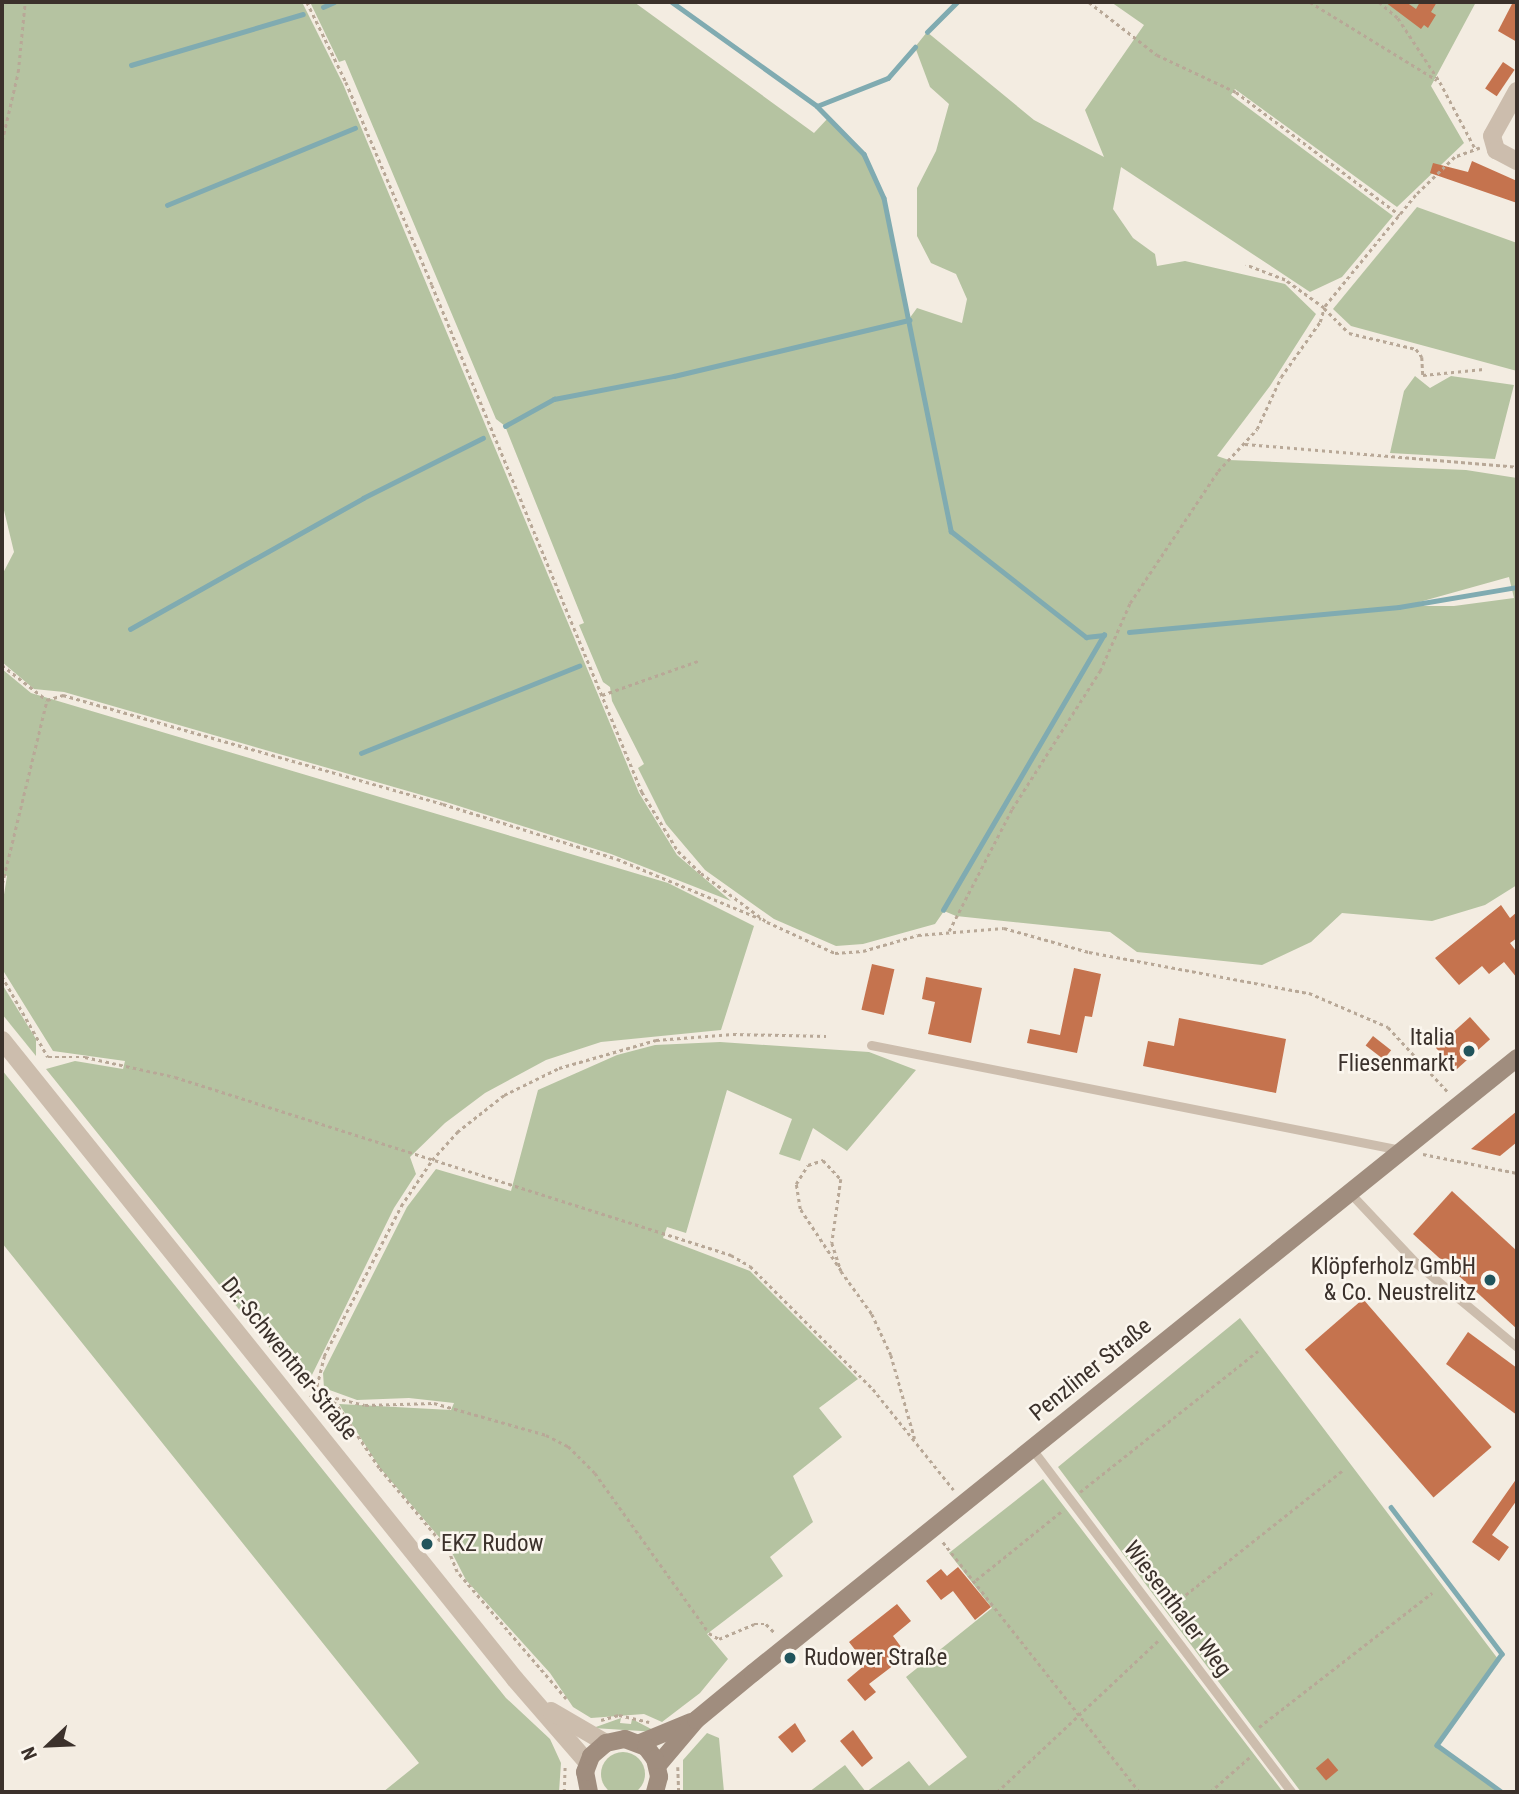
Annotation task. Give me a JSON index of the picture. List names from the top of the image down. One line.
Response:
{"streets":{"main road":["Penzliner Straße"],"street":["Dr.-Schwentner-Straße"],"lane":["Wiesenthaler Weg"]},"crossings":[["Penzliner Straße","Wiesenthaler Weg"]],"places":["Italia Fliesenmarkt","Klöpferholz GmbH & Co. Neustrelitz","EKZ Rudow","Rudower Straße"],"north":"bottom left"}
